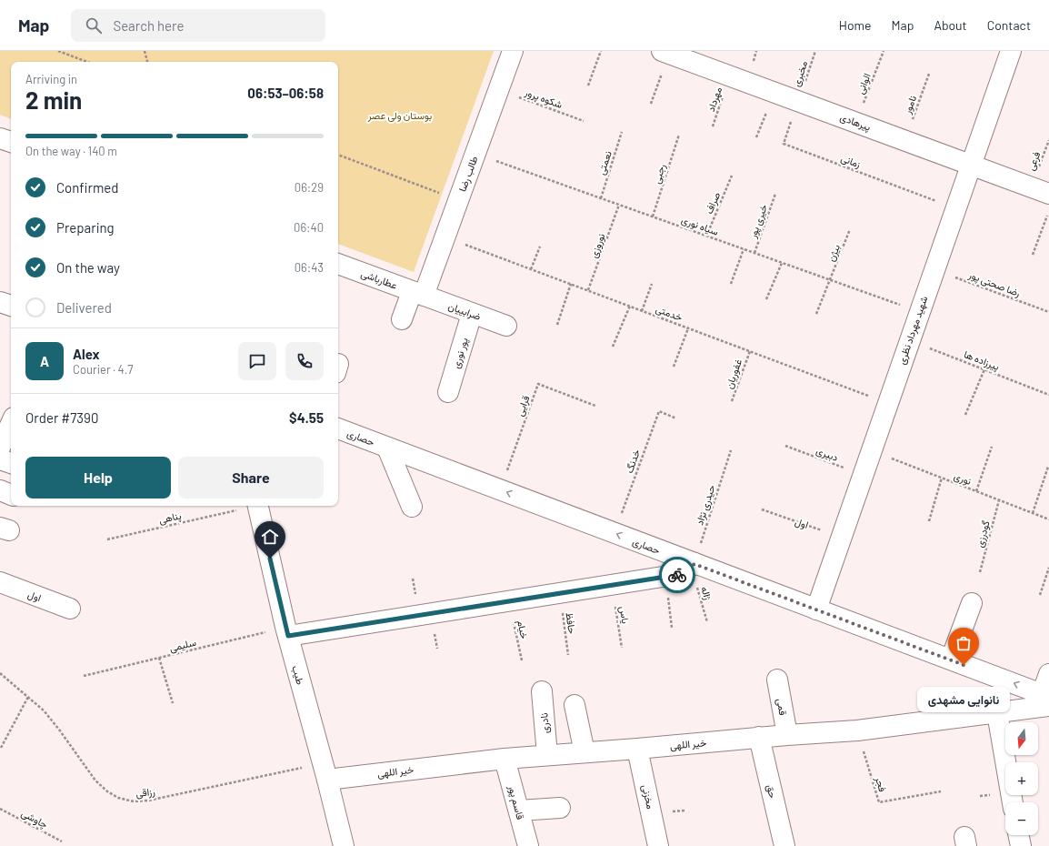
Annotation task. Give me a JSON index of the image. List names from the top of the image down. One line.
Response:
{"streets":{"street":["پیرهادی","طالب رضا","عطارباشی","ضرابییان","شهید مهرداد نظری","پور نوری","حصاری","اول","طیب","قمی","نادری","خیر اللهی","حق","مخزنی","قاسم پور"],"path":["مخبری","الوانی","شکوه پرور","مهرداد","نامور","زمانی","فرعی","نعمتی","رجبی","صراف","خیری پور","سیاه نوری","نوروزی","بیژن","رضا صحتی پور","خدمتی","پیرزاده ها","غفوریان","قرایی","دبیری","خدنگ","نوری","حیدری نژاد","پناهی","گودرزی","ژاله","یاس","حافظ","خیام","سلیمی","فجر","رزاقی","چاوشی"]},"crossings":[["مخبری","پیرهادی"],["مخبری","زمانی"],["الوانی","پیرهادی"],["شکوه پرور","طالب رضا"],["مهرداد","پیرهادی"],["نامور","پیرهادی"],["پیرهادی","زمانی"],["پیرهادی","فرعی"],["پیرهادی","شهید مهرداد نظری"],["زمانی","شهید مهرداد نظری"],["نعمتی","سیاه نوری"],["طالب رضا","سیاه نوری"],["طالب رضا","عطارباشی"],["طالب رضا","ضرابییان"],["طالب رضا","خدمتی"],["رجبی","سیاه نوری"],["صراف","سیاه نوری"],["خیری پور","سیاه نوری"],["سیاه نوری","نوروزی"],["سیاه نوری","بیژن"],["سیاه نوری","شهید مهرداد نظری"],["نوروزی","خدمتی"],["عطارباشی","ضرابییان"],["رضا صحتی پور","شهید مهرداد نظری"],["ضرابییان","پور نوری"],["خدمتی","شهید مهرداد نظری"],["خدمتی","غفوریان"],["شهید مهرداد نظری","پیرزاده ها"],["شهید مهرداد نظری","حصاری"],["شهید مهرداد نظری","دبیری"],["شهید مهرداد نظری","نوری"],["شهید مهرداد نظری","اول"],["قرایی","حصاری"],["حصاری","خدنگ"],["حصاری","حیدری نژاد"],["حصاری","ژاله"],["حصاری","خیر اللهی"],["نوری","گودرزی"],["حیدری نژاد","ژاله"],["سلیمی","طیب"],["طیب","خیر اللهی"],["طیب","رزاقی"],["قمی","خیر اللهی"],["نادری","خیر اللهی"],["خیر اللهی","فجر"],["خیر اللهی","حق"],["خیر اللهی","رزاقی"],["خیر اللهی","مخزنی"],["خیر اللهی","قاسم پور"]],"one_way":["حصاری"],"parks":["بوستان ولی عصر"],"places":["نانوایی مشهدی"],"north":"bottom","page":{"header":"Map","search":"Search here","nav":["Home","Map","About","Contact"],"heading":["2 min","Arriving in","06:53–06:58"],"panel":["Alex","Courier · 4.7","Order #7390","$4.55"],"bar":"On the way · 140 m","list":[["Confirmed","06:29"],["Preparing","06:40"],["On the way","06:43"],"Delivered"],"round":"A","buttons":["Help","Share"],"bubble":"نانوایی مشهدی","map_buttons":["+","−"]}}
